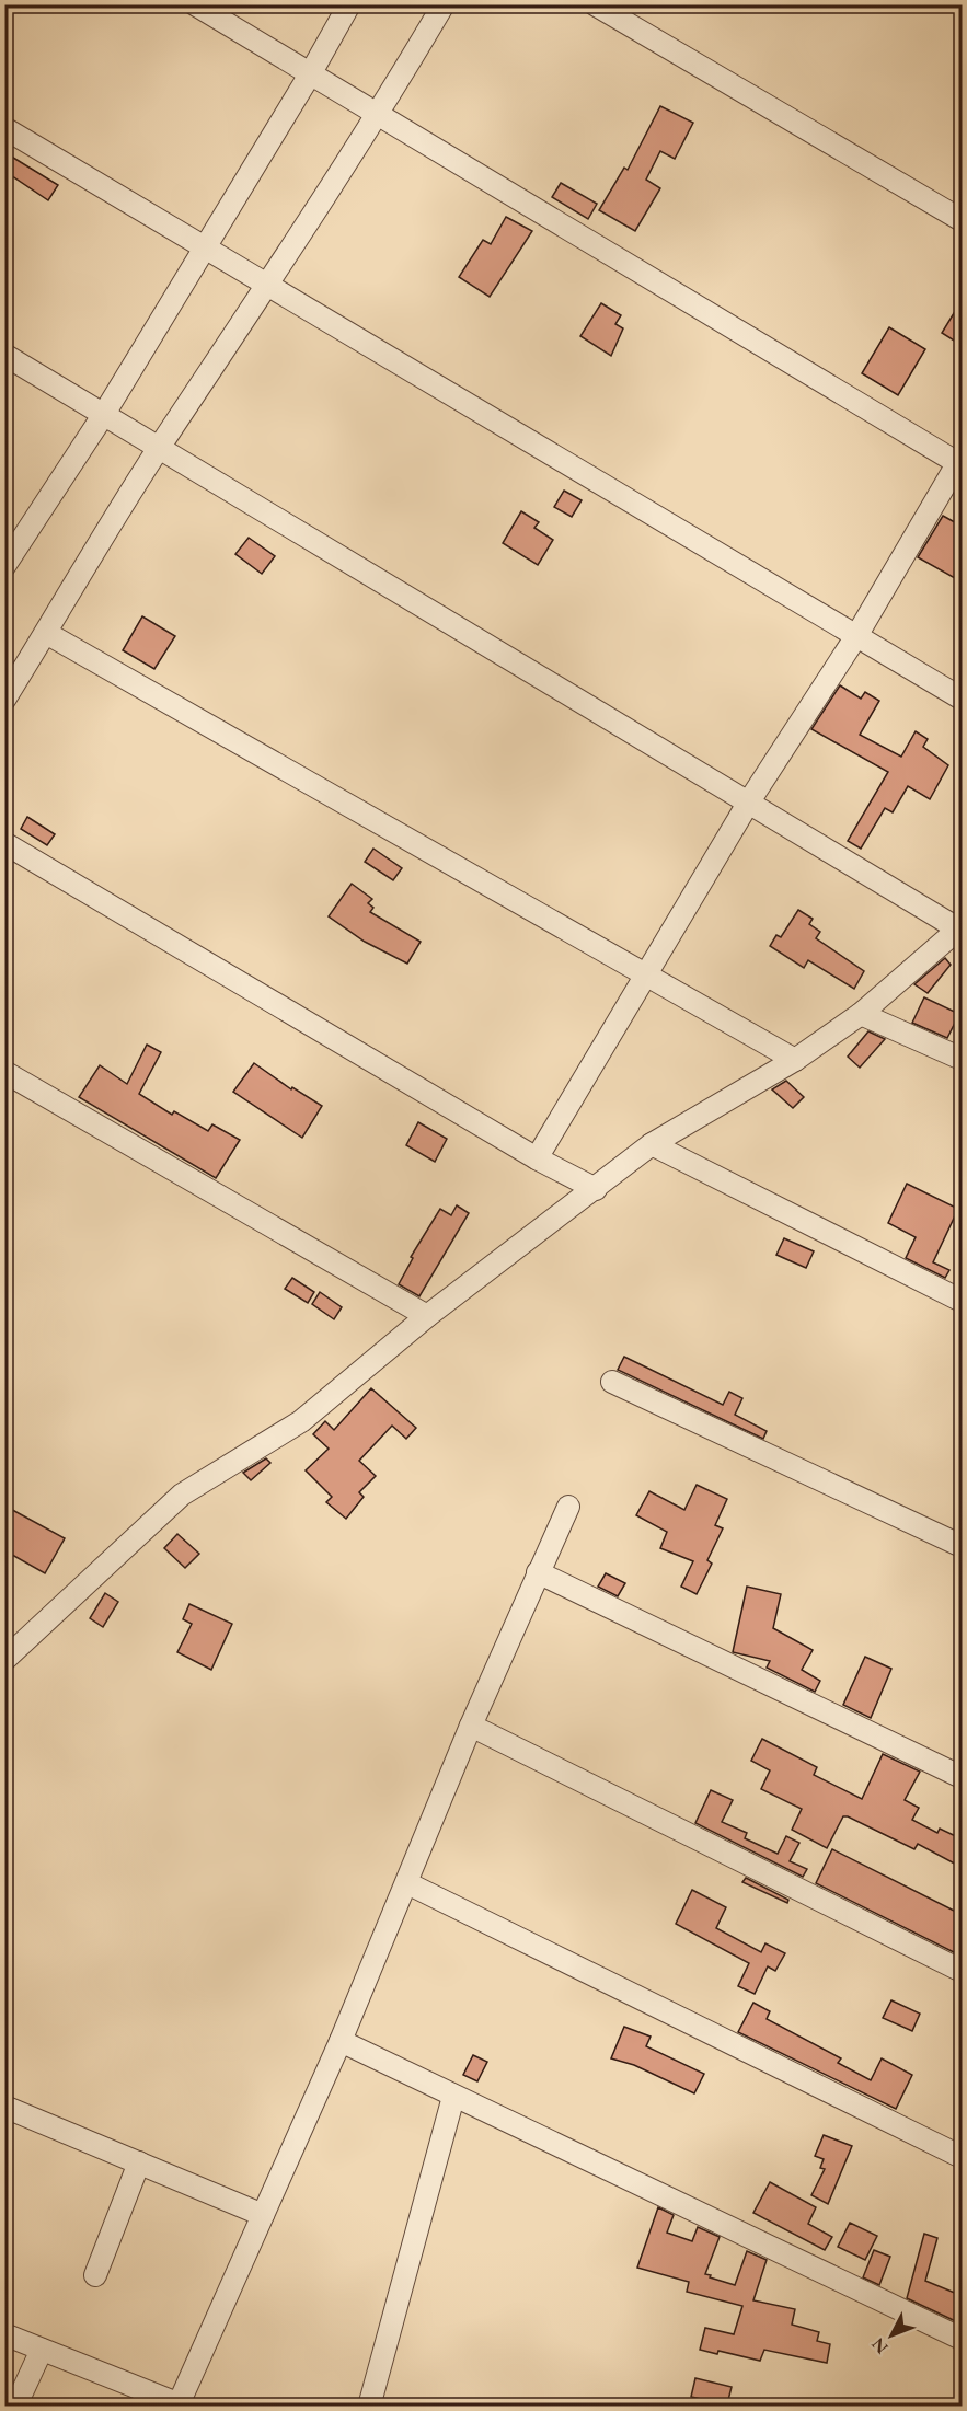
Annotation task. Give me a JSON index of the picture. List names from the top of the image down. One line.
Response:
{"north":"bottom left"}
